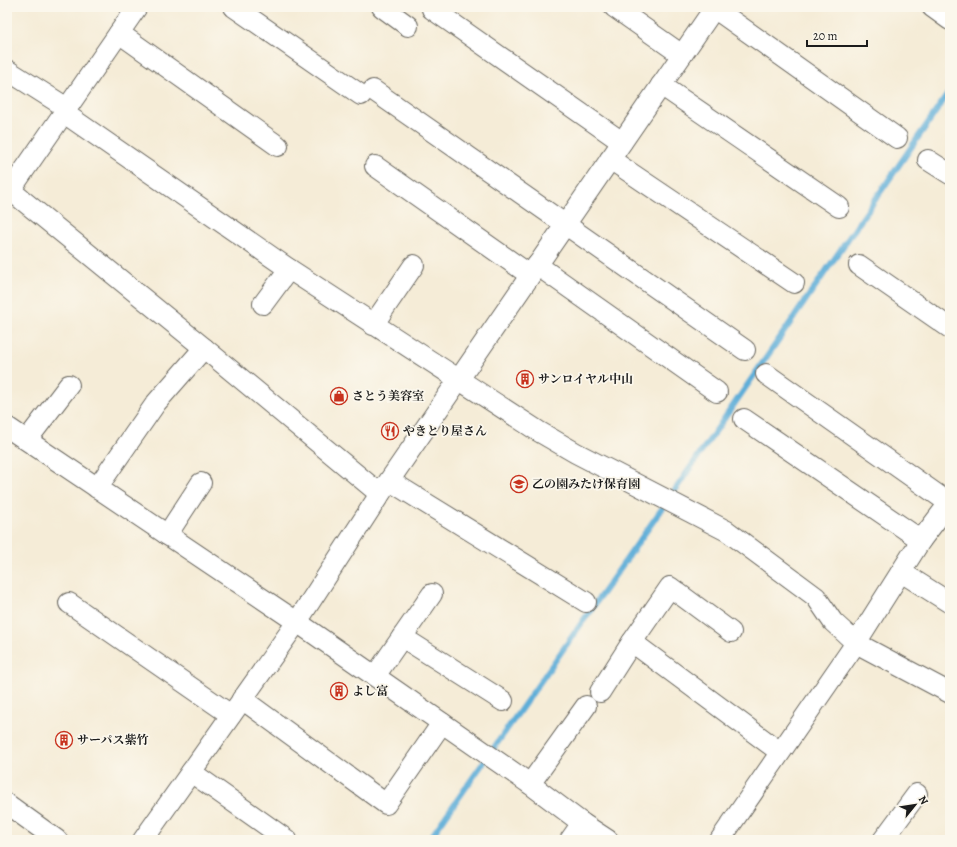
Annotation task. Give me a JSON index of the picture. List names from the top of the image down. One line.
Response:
{"places":{"building":["サンロイヤル中山","よし富","サーパス紫竹"],"shop":["さとう美容室"],"restaurant":["やきとり屋さん"],"school or university":["乙の園みたけ保育園"]},"scale_bar":"20 m","north":"top right"}
